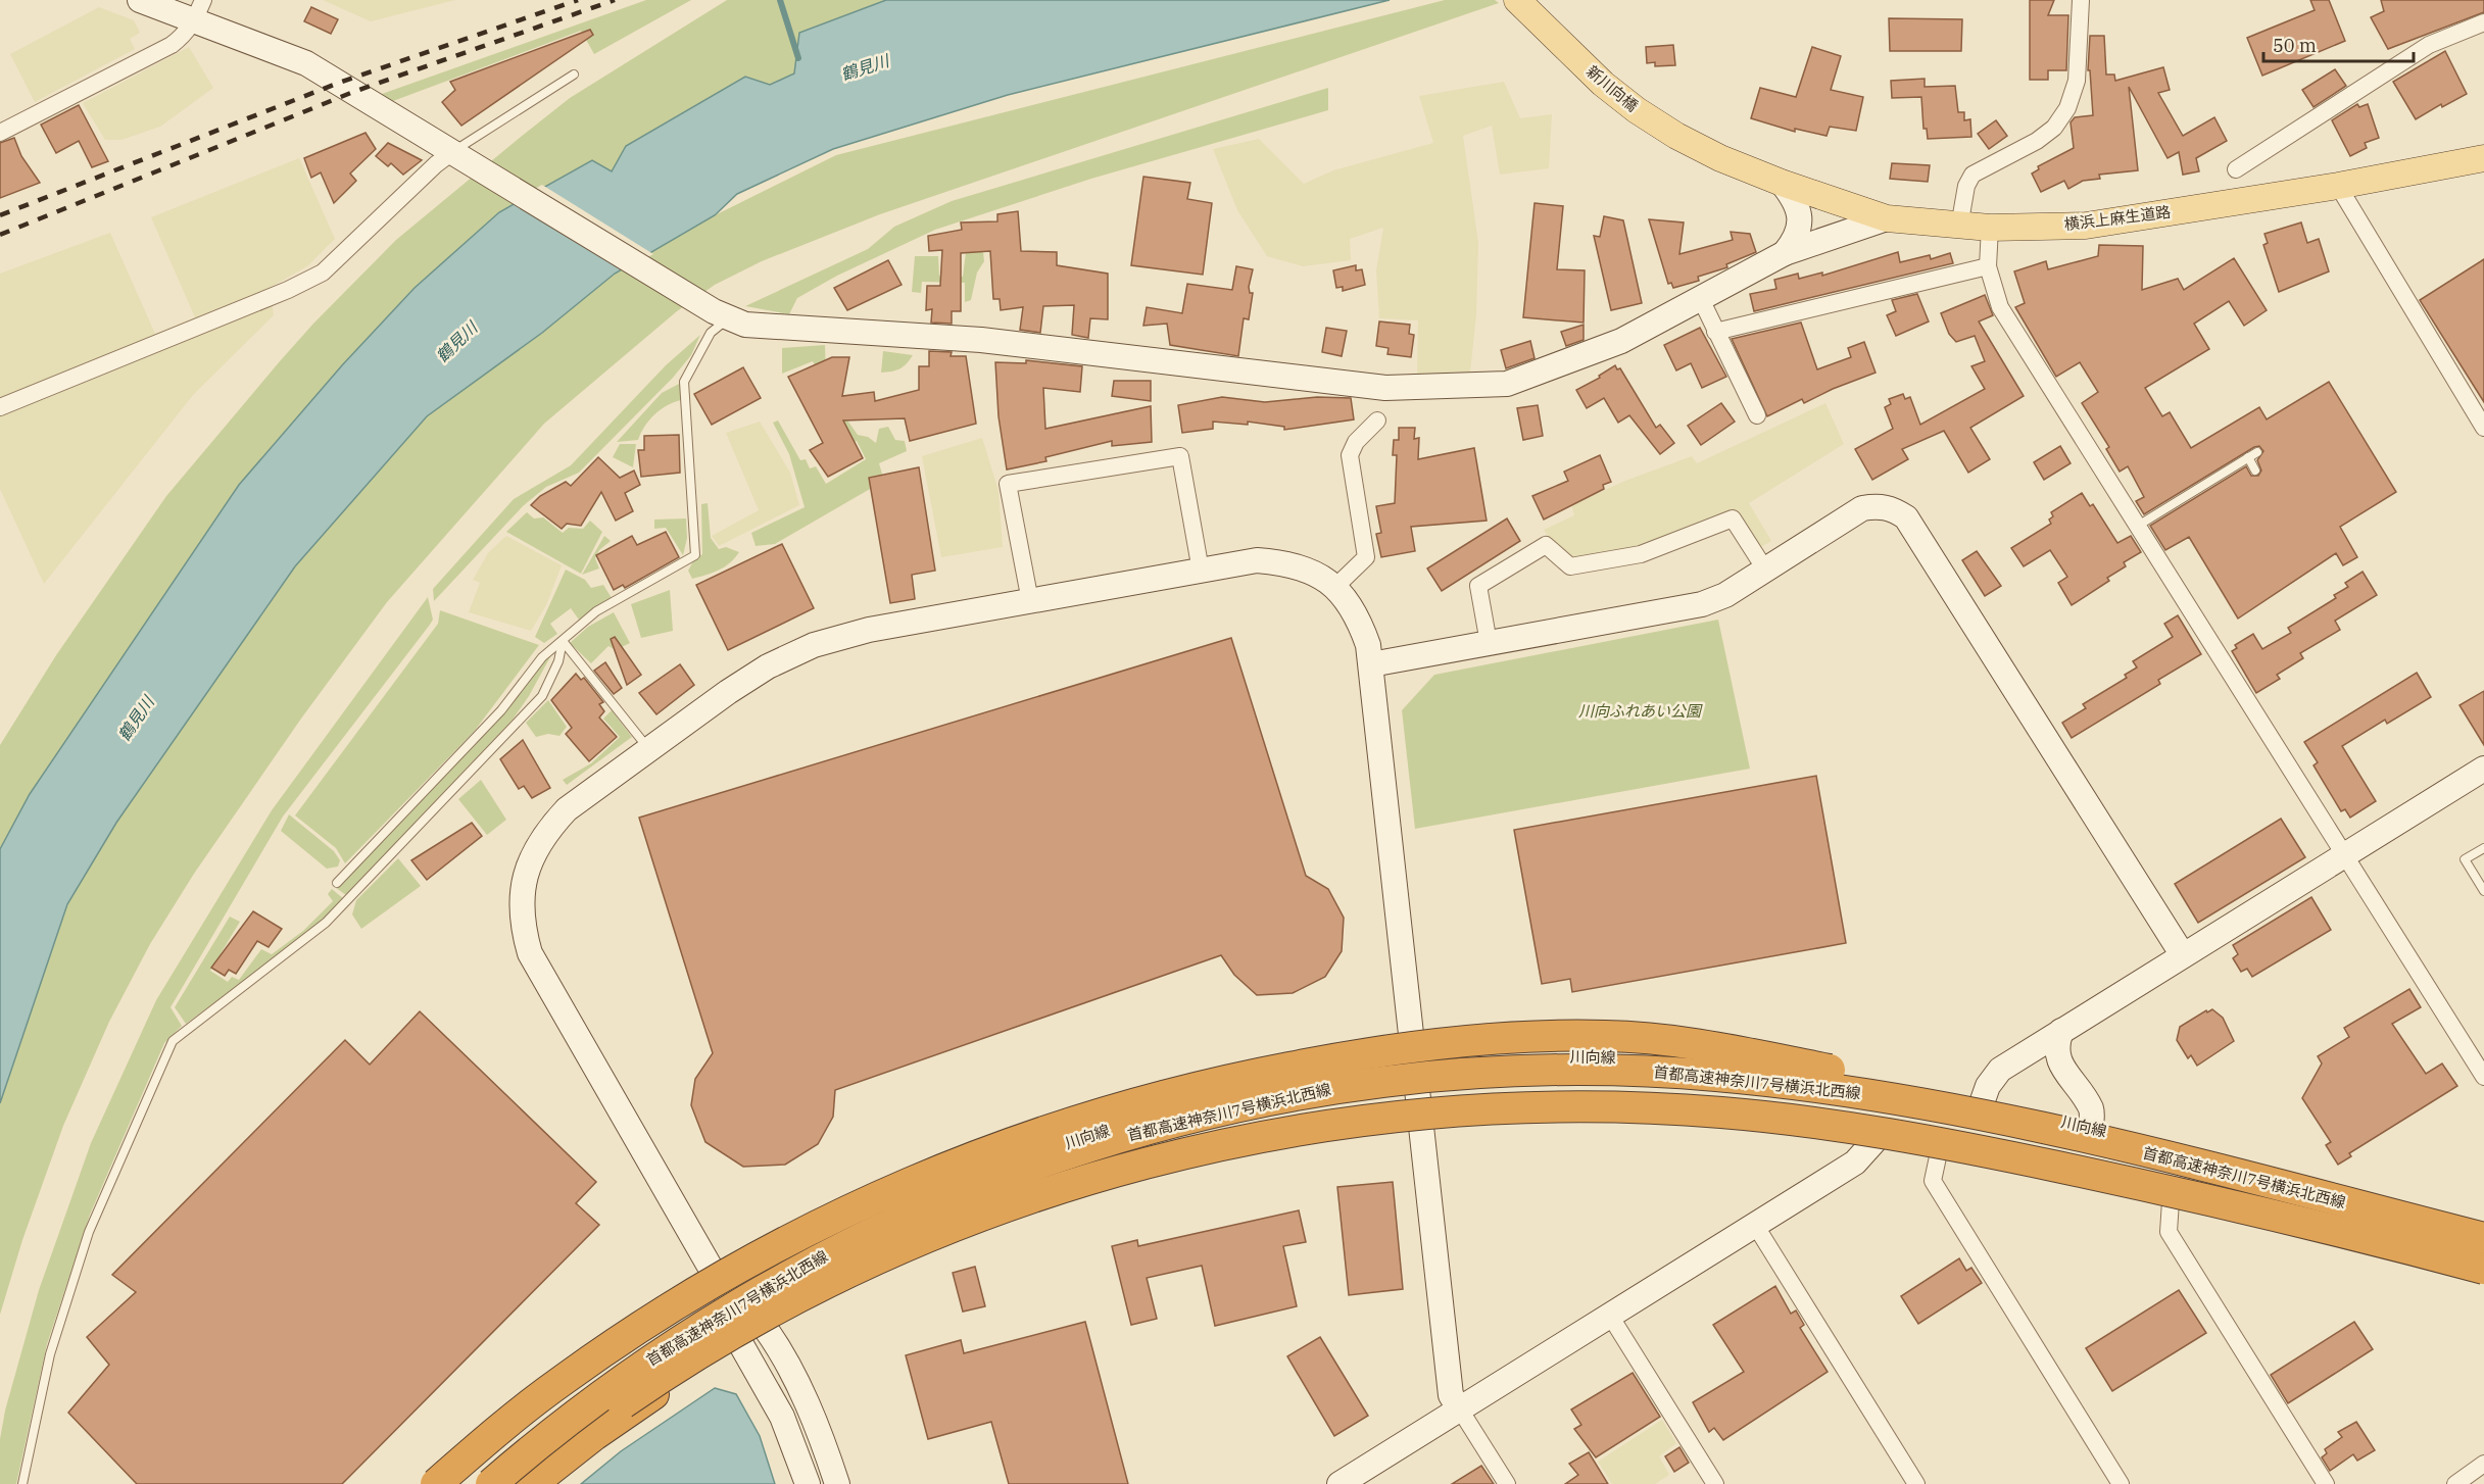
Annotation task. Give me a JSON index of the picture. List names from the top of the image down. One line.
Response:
{"streets":{"highway":["首都高速神奈川7号横浜北西線"],"main road":["新川向橋","横浜上麻生道路"],"street":["川向線"]},"crossings":[["新川向橋","横浜上麻生道路"]],"water":["鶴見川"],"parks":["川向ふれあい公園"],"scale_bar":"50 m"}
